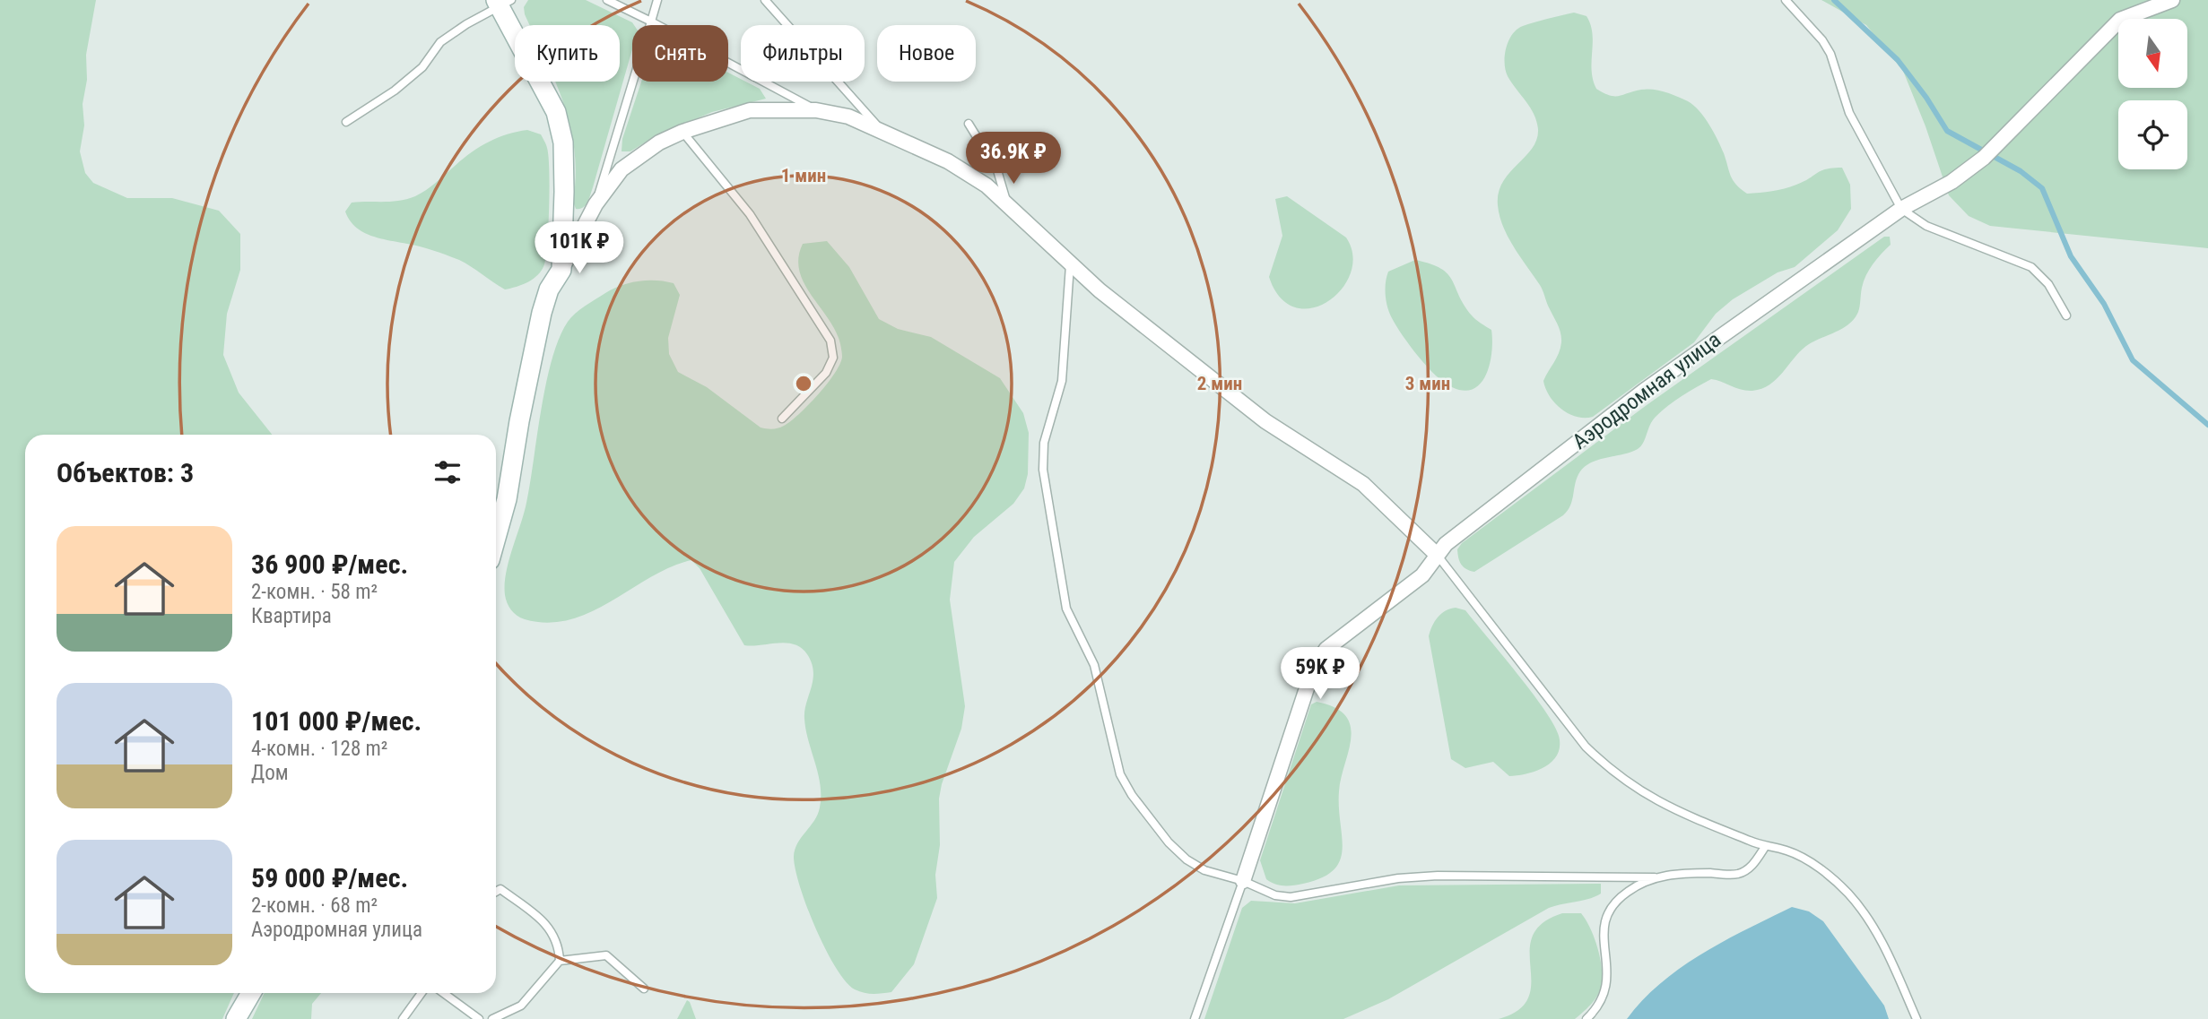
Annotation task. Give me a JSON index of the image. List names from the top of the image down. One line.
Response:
{"streets":{"street":["Аэродромная улица"]},"north":"bottom","page":{"chip":["Купить","Снять","Фильтры","Новое"],"price":["36.9K ₽","101K ₽","59K ₽"],"heading":"Объектов: 3","list":[{"name":"36 900 ₽/мес.","note":"2-комн. · 58 m² · Квартира"},{"name":"101 000 ₽/мес.","note":"4-комн. · 128 m² · Дом"},{"name":"59 000 ₽/мес.","note":"2-комн. · 68 m² · Аэродромная улица"}]},"rings":["1 мин","2 мин","3 мин"]}
